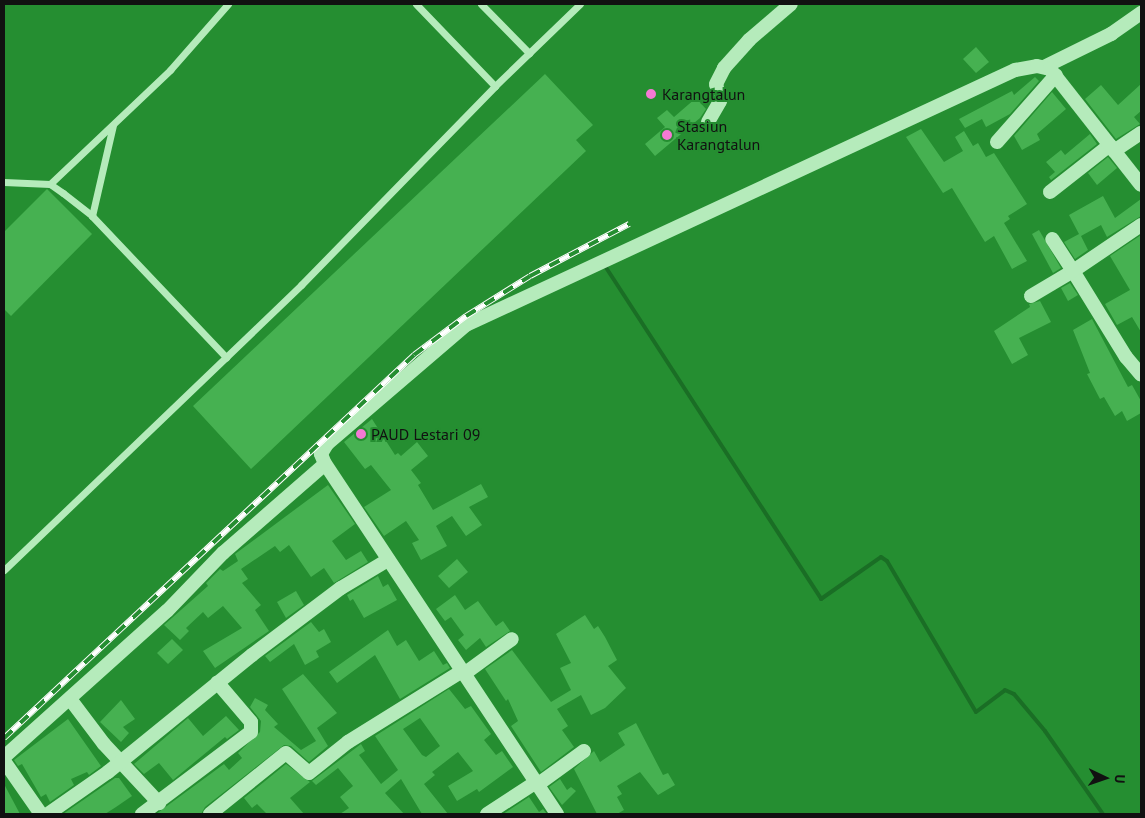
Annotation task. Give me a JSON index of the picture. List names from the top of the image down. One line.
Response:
{"places":["Karangtalun","Stasiun Karangtalun","PAUD Lestari 09"],"north":"right"}
